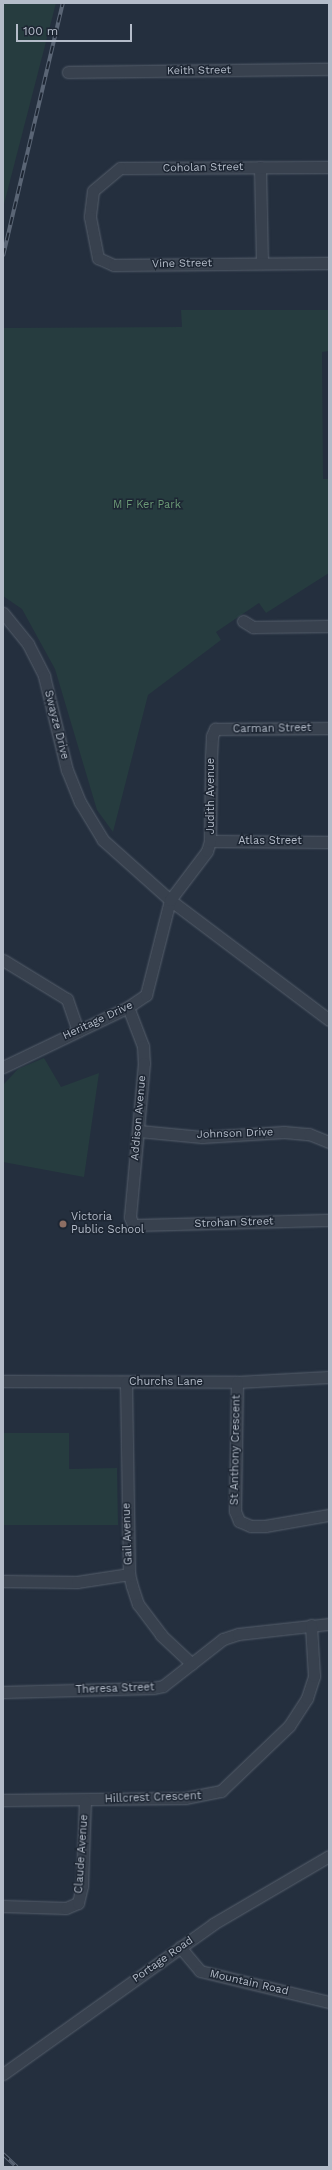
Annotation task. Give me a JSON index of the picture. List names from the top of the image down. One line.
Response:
{"streets":{"street":["Keith Street","Coholan Street","Vine Street","Swayze Drive","Carman Street","Judith Avenue","Atlas Street","Heritage Drive","Addison Avenue","Johnson Drive","Strohan Street","Churchs Lane","St Anthony Crescent","Gail Avenue","Theresa Street","Hillcrest Crescent","Claude Avenue","Portage Road","Mountain Road"]},"crossings":[["Coholan Street","Vine Street"],["Swayze Drive","Judith Avenue"],["Swayze Drive","Heritage Drive"],["Carman Street","Judith Avenue"],["Judith Avenue","Atlas Street"],["Judith Avenue","Heritage Drive"],["Heritage Drive","Addison Avenue"],["Addison Avenue","Johnson Drive"],["Addison Avenue","Strohan Street"],["Churchs Lane","St Anthony Crescent"],["Churchs Lane","Gail Avenue"],["Gail Avenue","Theresa Street"],["Theresa Street","Hillcrest Crescent"],["Hillcrest Crescent","Claude Avenue"],["Portage Road","Mountain Road"]],"parks":["M F Ker Park"],"places":["Victoria Public School"],"scale_bar":"100 m"}
